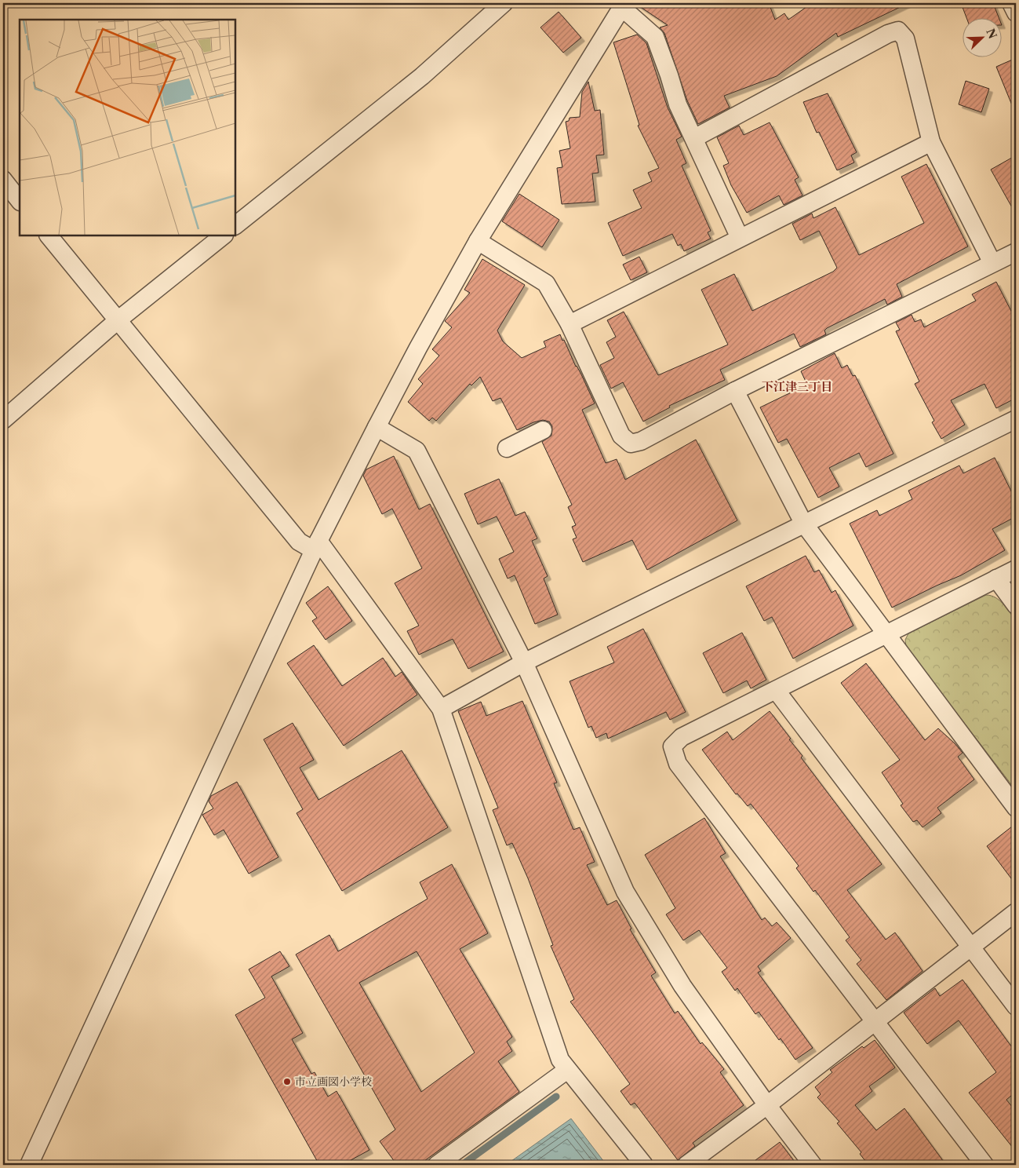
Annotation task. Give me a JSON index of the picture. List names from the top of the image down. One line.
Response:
{"districts":["下江津三丁目"],"places":["市立画図小学校"],"north":"top right"}
